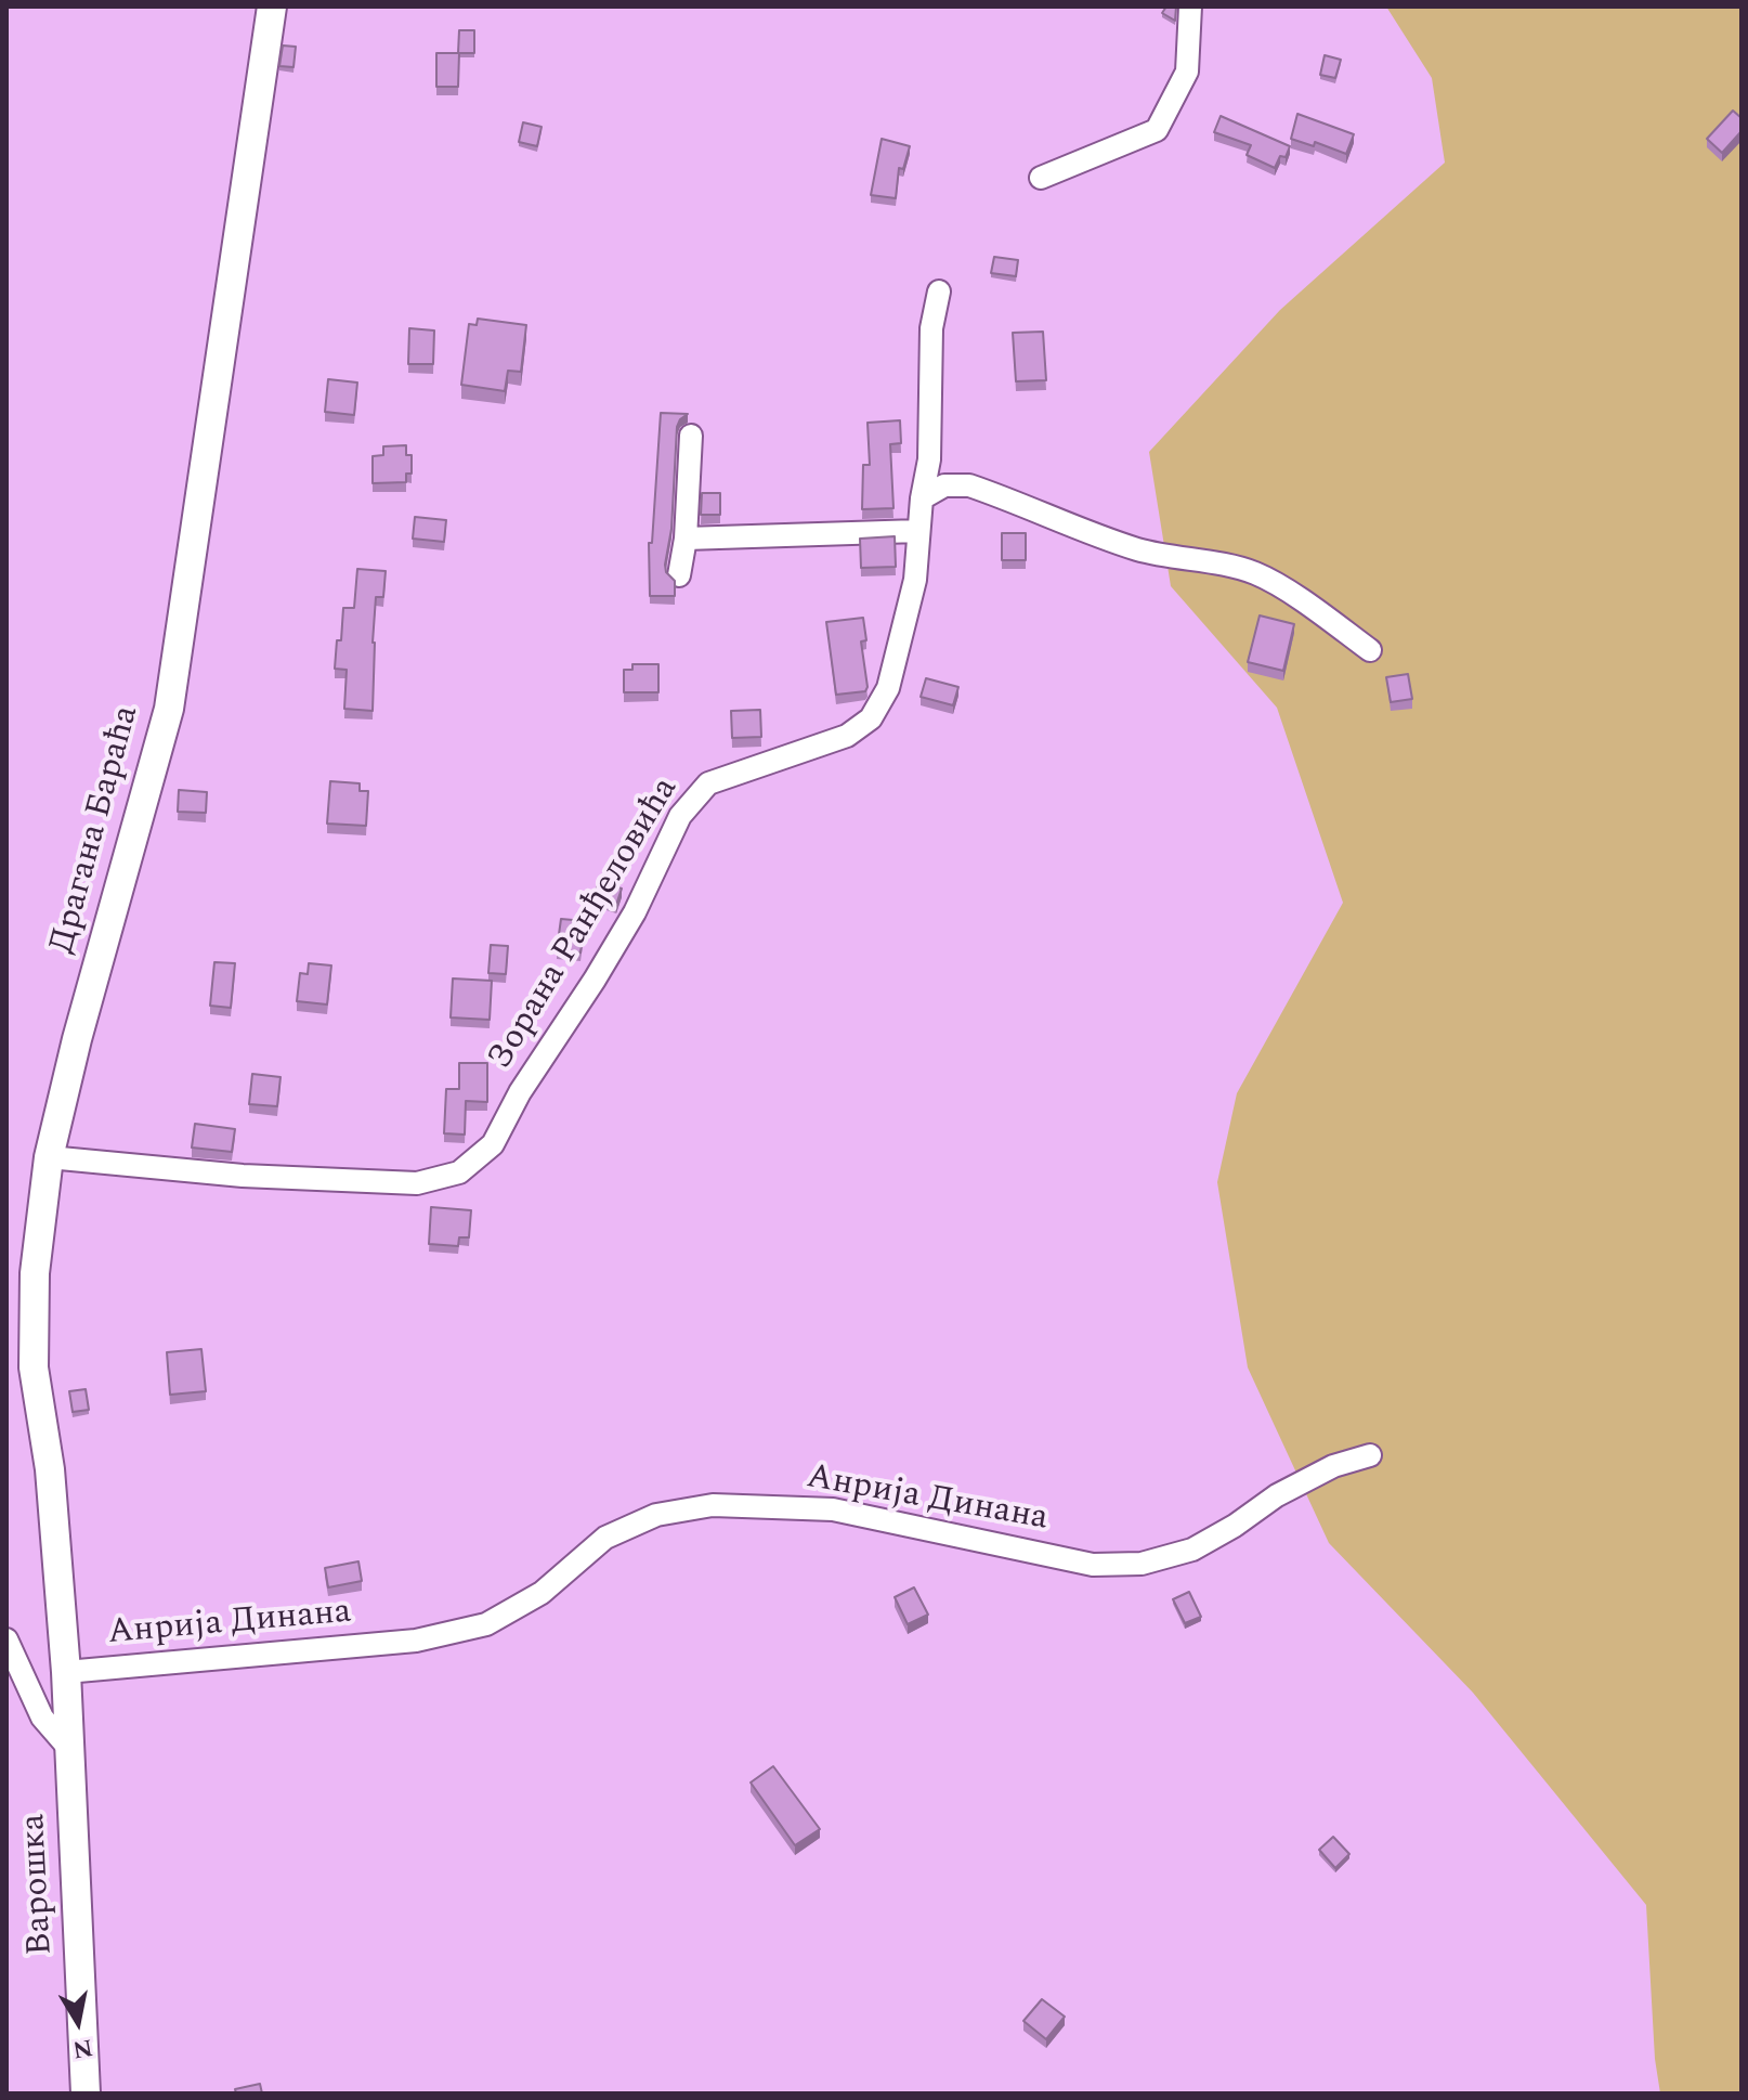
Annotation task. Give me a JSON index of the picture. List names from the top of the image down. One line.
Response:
{"streets":{"street":["Драгана Бараћа","Зорана Ранђеловића","Анрија Динана","Варошка"]},"crossings":[["Драгана Бараћа","Зорана Ранђеловића"],["Драгана Бараћа","Анрија Динана"],["Драгана Бараћа","Варошка"],["Анрија Динана","Варошка"]],"north":"bottom"}
